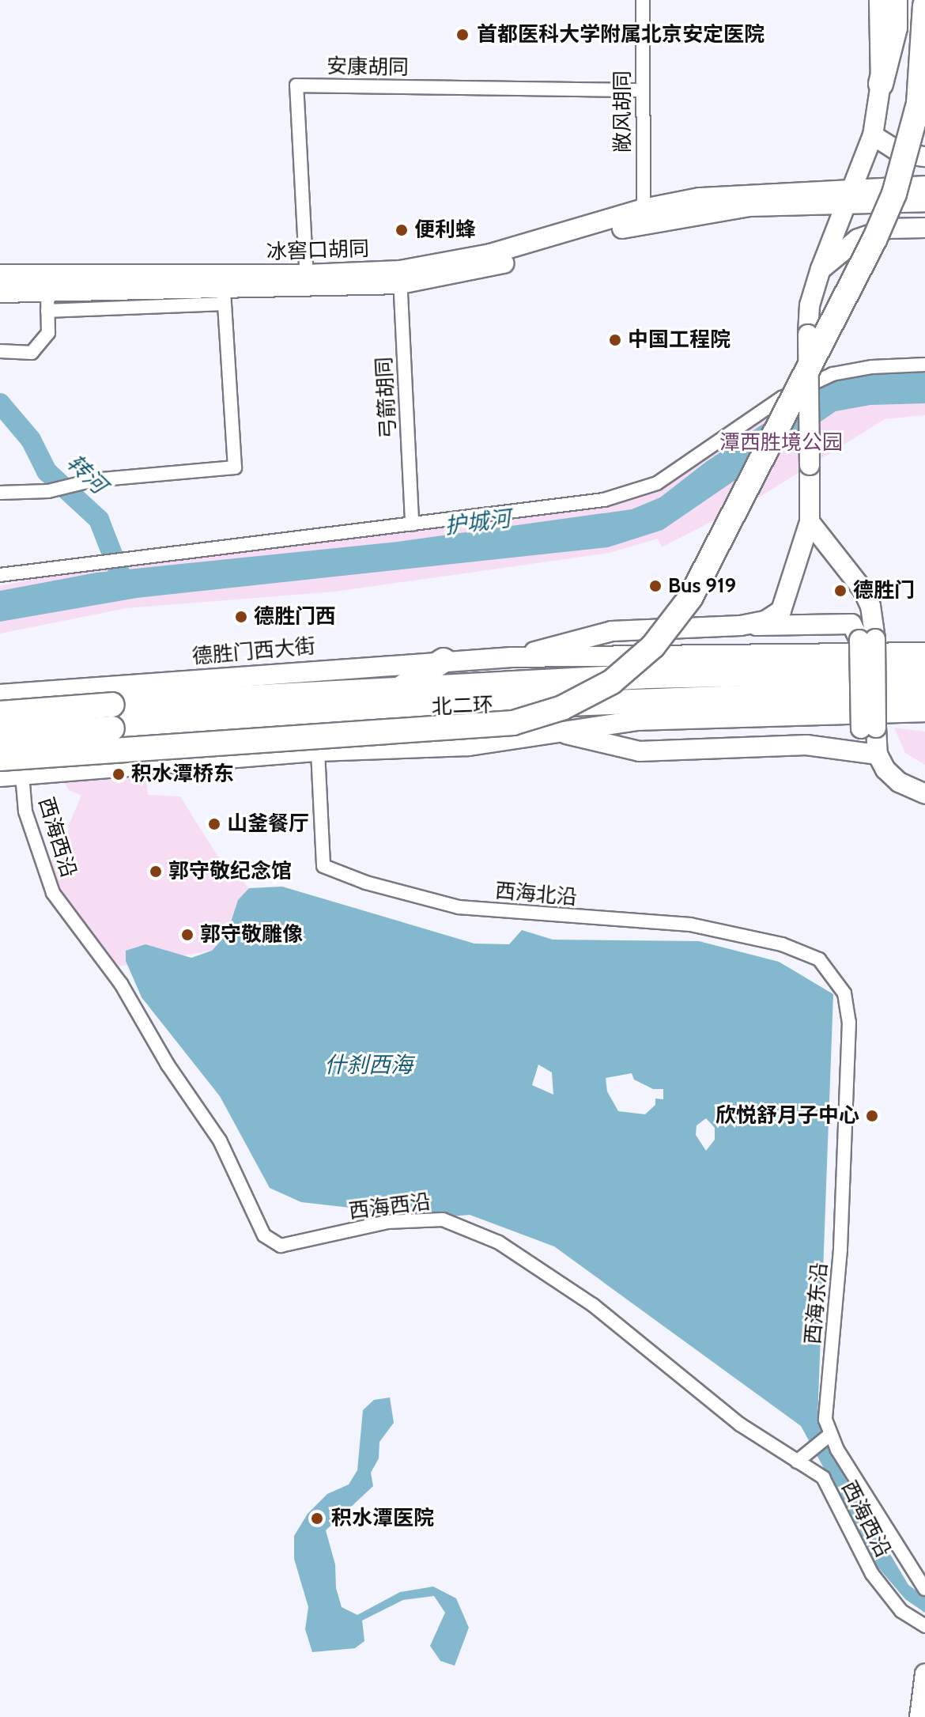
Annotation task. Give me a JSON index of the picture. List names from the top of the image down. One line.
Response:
{"streets":{"highway":["北二环"],"street":["安康胡同","敞风胡同","冰窖口胡同","弓箭胡同","德胜门西大街","西海西沿","西海北沿","西海东沿"]},"crossings":[["安康胡同","敞风胡同"],["安康胡同","冰窖口胡同"],["敞风胡同","冰窖口胡同"],["冰窖口胡同","弓箭胡同"],["西海北沿","西海东沿"]],"water":["转河","护城河","什刹西海"],"parks":["潭西胜境公园"],"places":["首都医科大学附属北京安定医院","便利蜂","中国工程院","Bus 919","德胜门","德胜门西","积水潭桥东","山釜餐厅","郭守敬纪念馆","郭守敬雕像","欣悦舒月子中心","积水潭医院"]}
